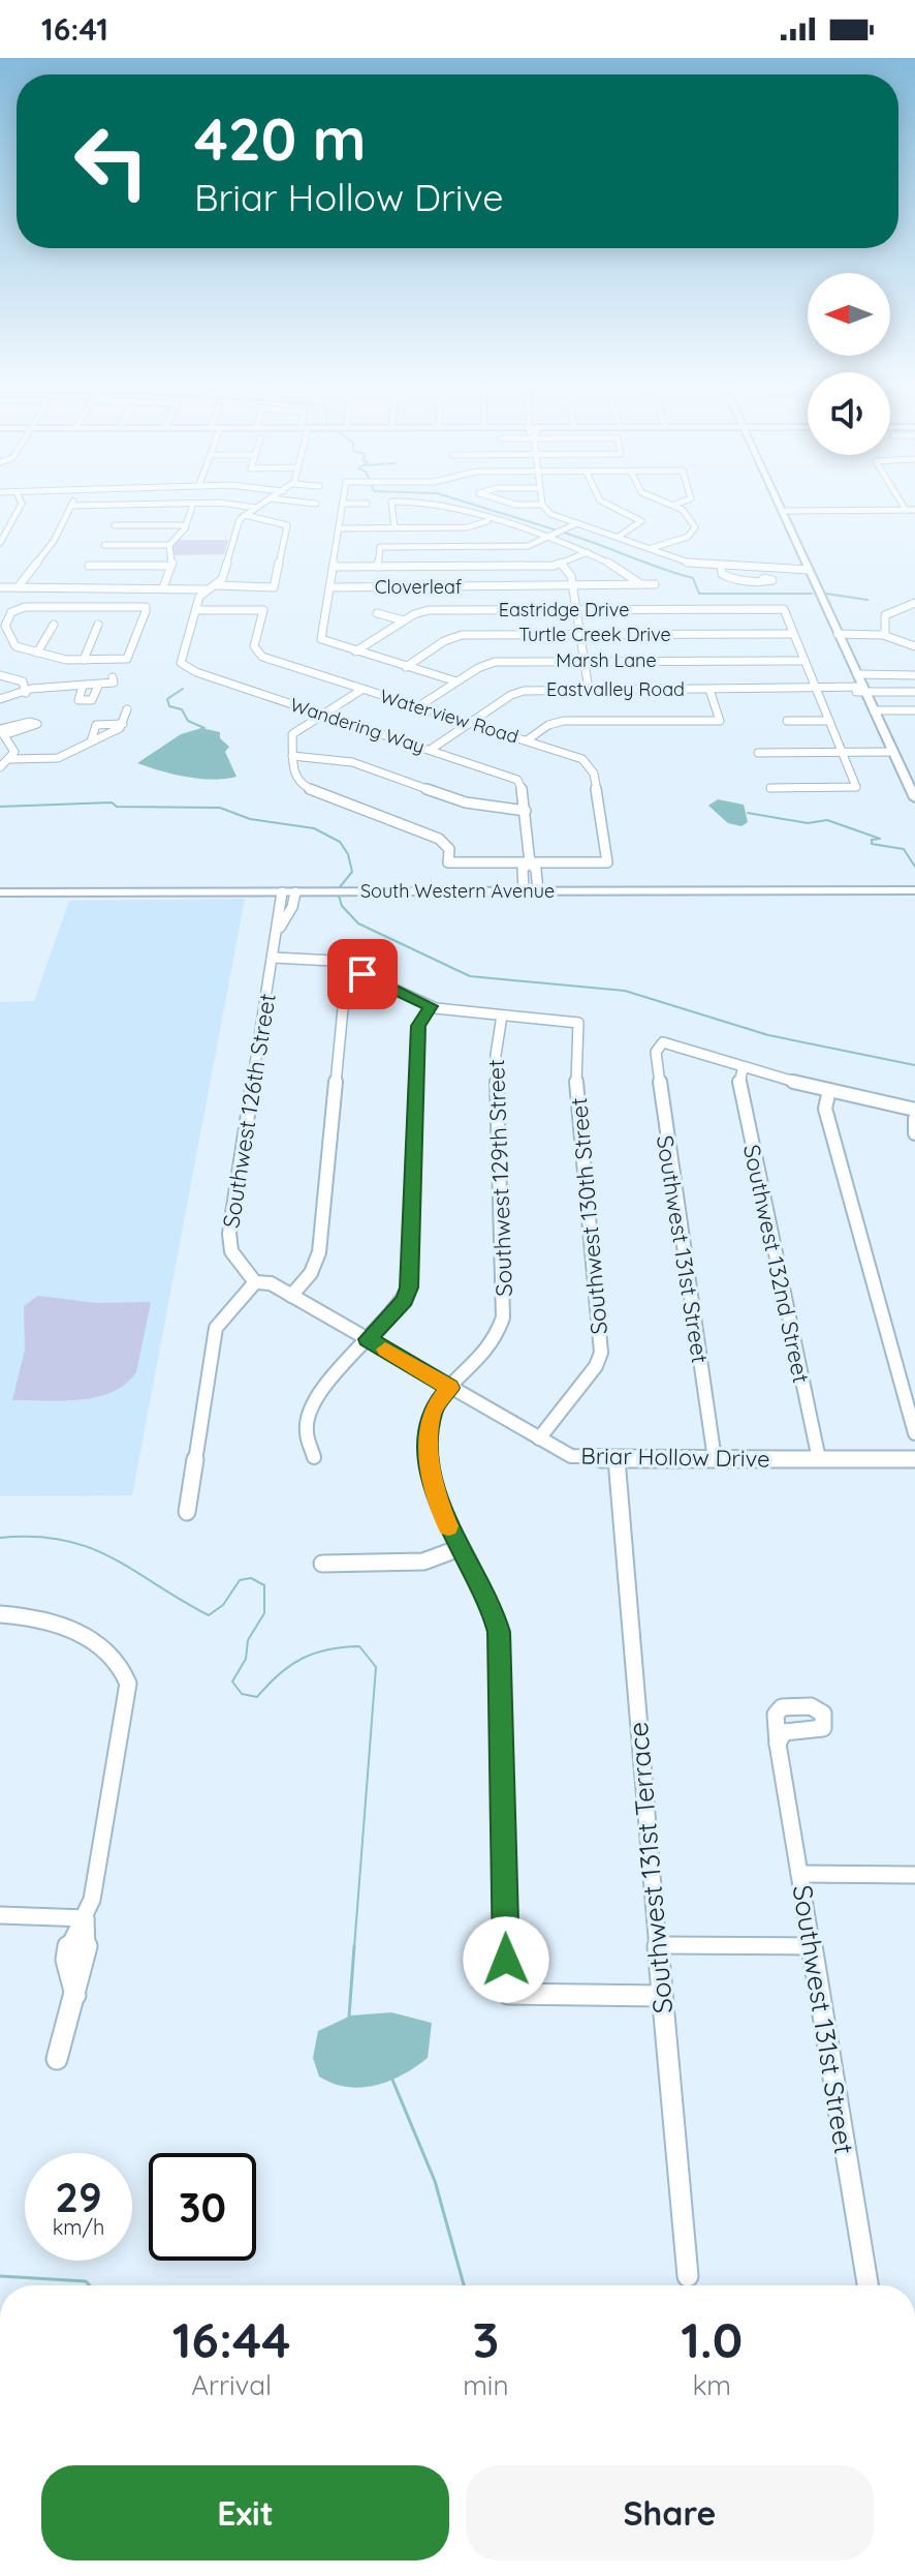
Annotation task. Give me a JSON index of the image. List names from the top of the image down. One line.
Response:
{"streets":{"main road":["South Western Avenue"],"street":["Cloverleaf","Eastridge Drive","Turtle Creek Drive","Marsh Lane","Eastvalley Road","Waterview Road","Wandering Way","Southwest 126th Street","Southwest 129th Street","Southwest 130th Street","Southwest 131st Street","Southwest 132nd Street","Briar Hollow Drive","Southwest 131st Terrace"]},"crossings":[["Eastridge Drive","Turtle Creek Drive"],["Marsh Lane","Waterview Road"],["Eastvalley Road","Waterview Road"],["Eastvalley Road","Wandering Way"],["Waterview Road","Wandering Way"],["Wandering Way","South Western Avenue"],["South Western Avenue","Southwest 126th Street"],["Southwest 126th Street","Briar Hollow Drive"],["Southwest 129th Street","Southwest 130th Street"],["Southwest 129th Street","Briar Hollow Drive"],["Southwest 129th Street","Southwest 131st Terrace"],["Southwest 130th Street","Briar Hollow Drive"],["Southwest 131st Street","Southwest 132nd Street"],["Southwest 131st Street","Briar Hollow Drive"],["Southwest 132nd Street","Briar Hollow Drive"],["Briar Hollow Drive","Southwest 131st Terrace"]],"north":"left","page":{"status":"16:41","turn":["420 m","Briar Hollow Drive"],"speed":"29 km/h","limit":"30","eta":["16:44","Arrival","3","min","1.0","km"],"buttons":["Exit","Share"]}}
